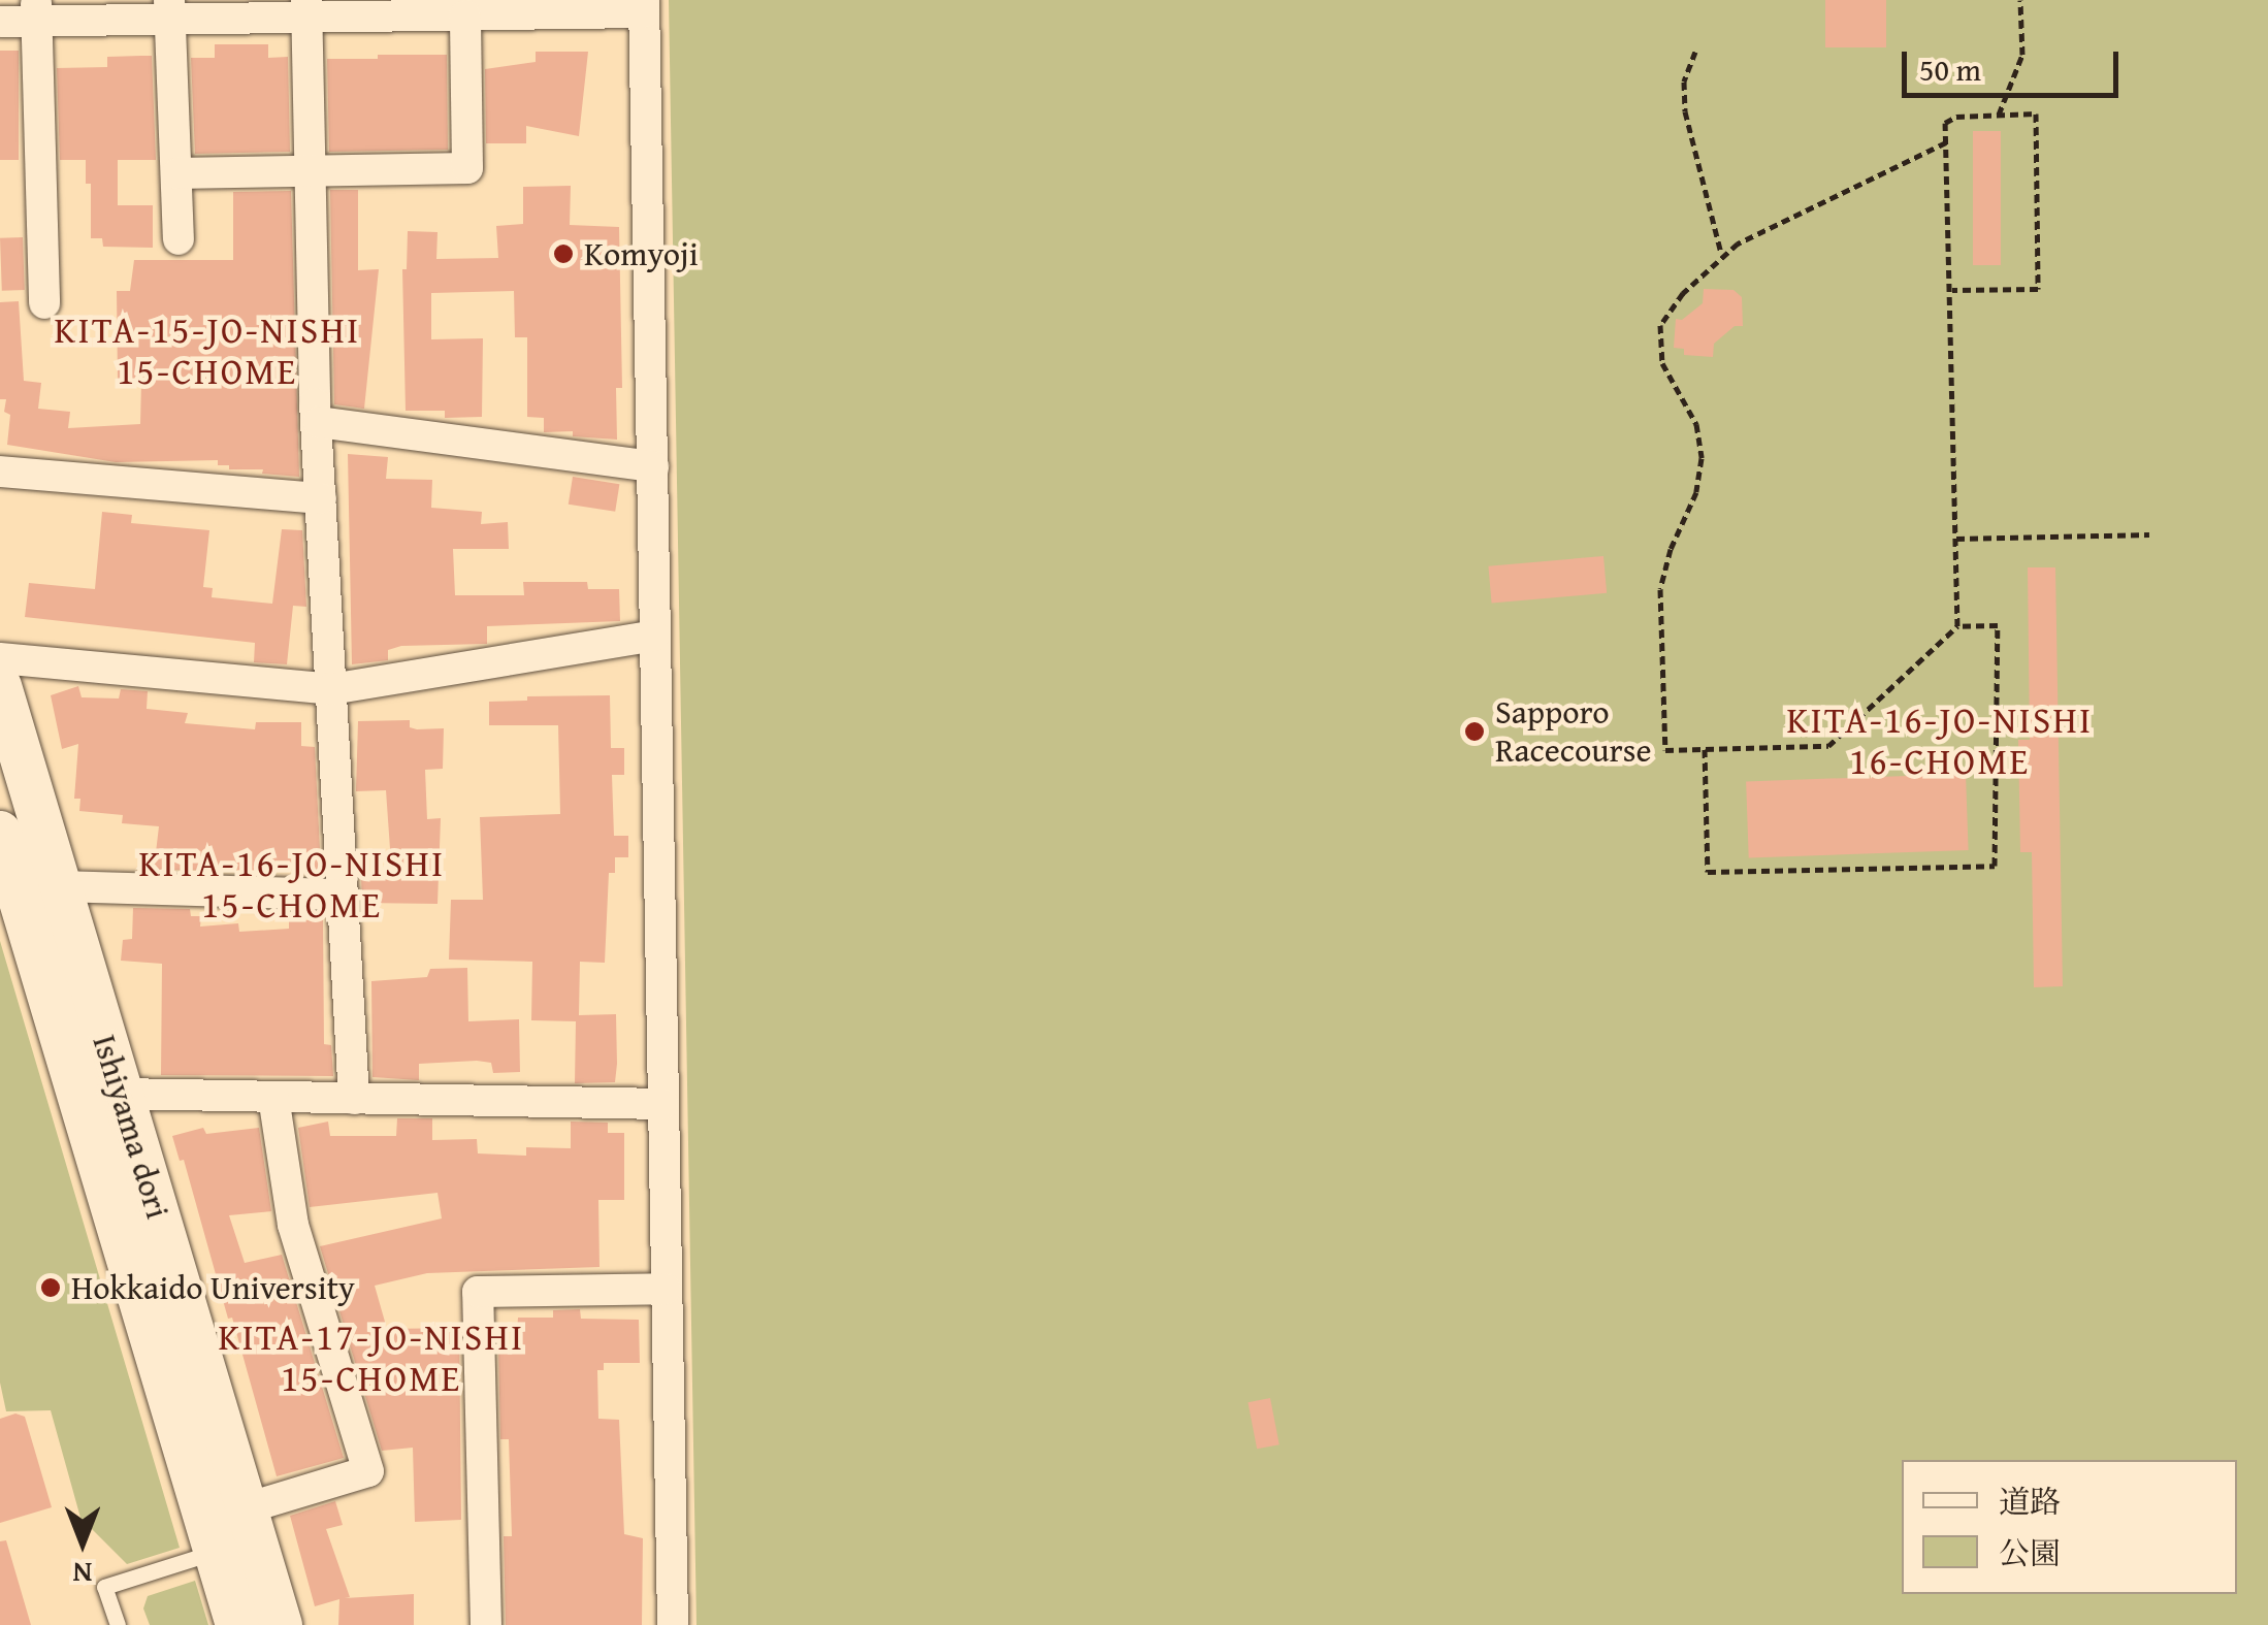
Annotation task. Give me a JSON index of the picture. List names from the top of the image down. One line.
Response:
{"streets":{"main road":["Ishiyama dori"]},"districts":["KITA-15-JO-NISHI 15-CHOME","KITA-16-JO-NISHI 16-CHOME","KITA-16-JO-NISHI 15-CHOME","KITA-17-JO-NISHI 15-CHOME"],"places":["Komyoji","Sapporo Racecourse","Hokkaido University"],"legend":["道路","公園"],"scale_bar":"50 m","north":"bottom"}
